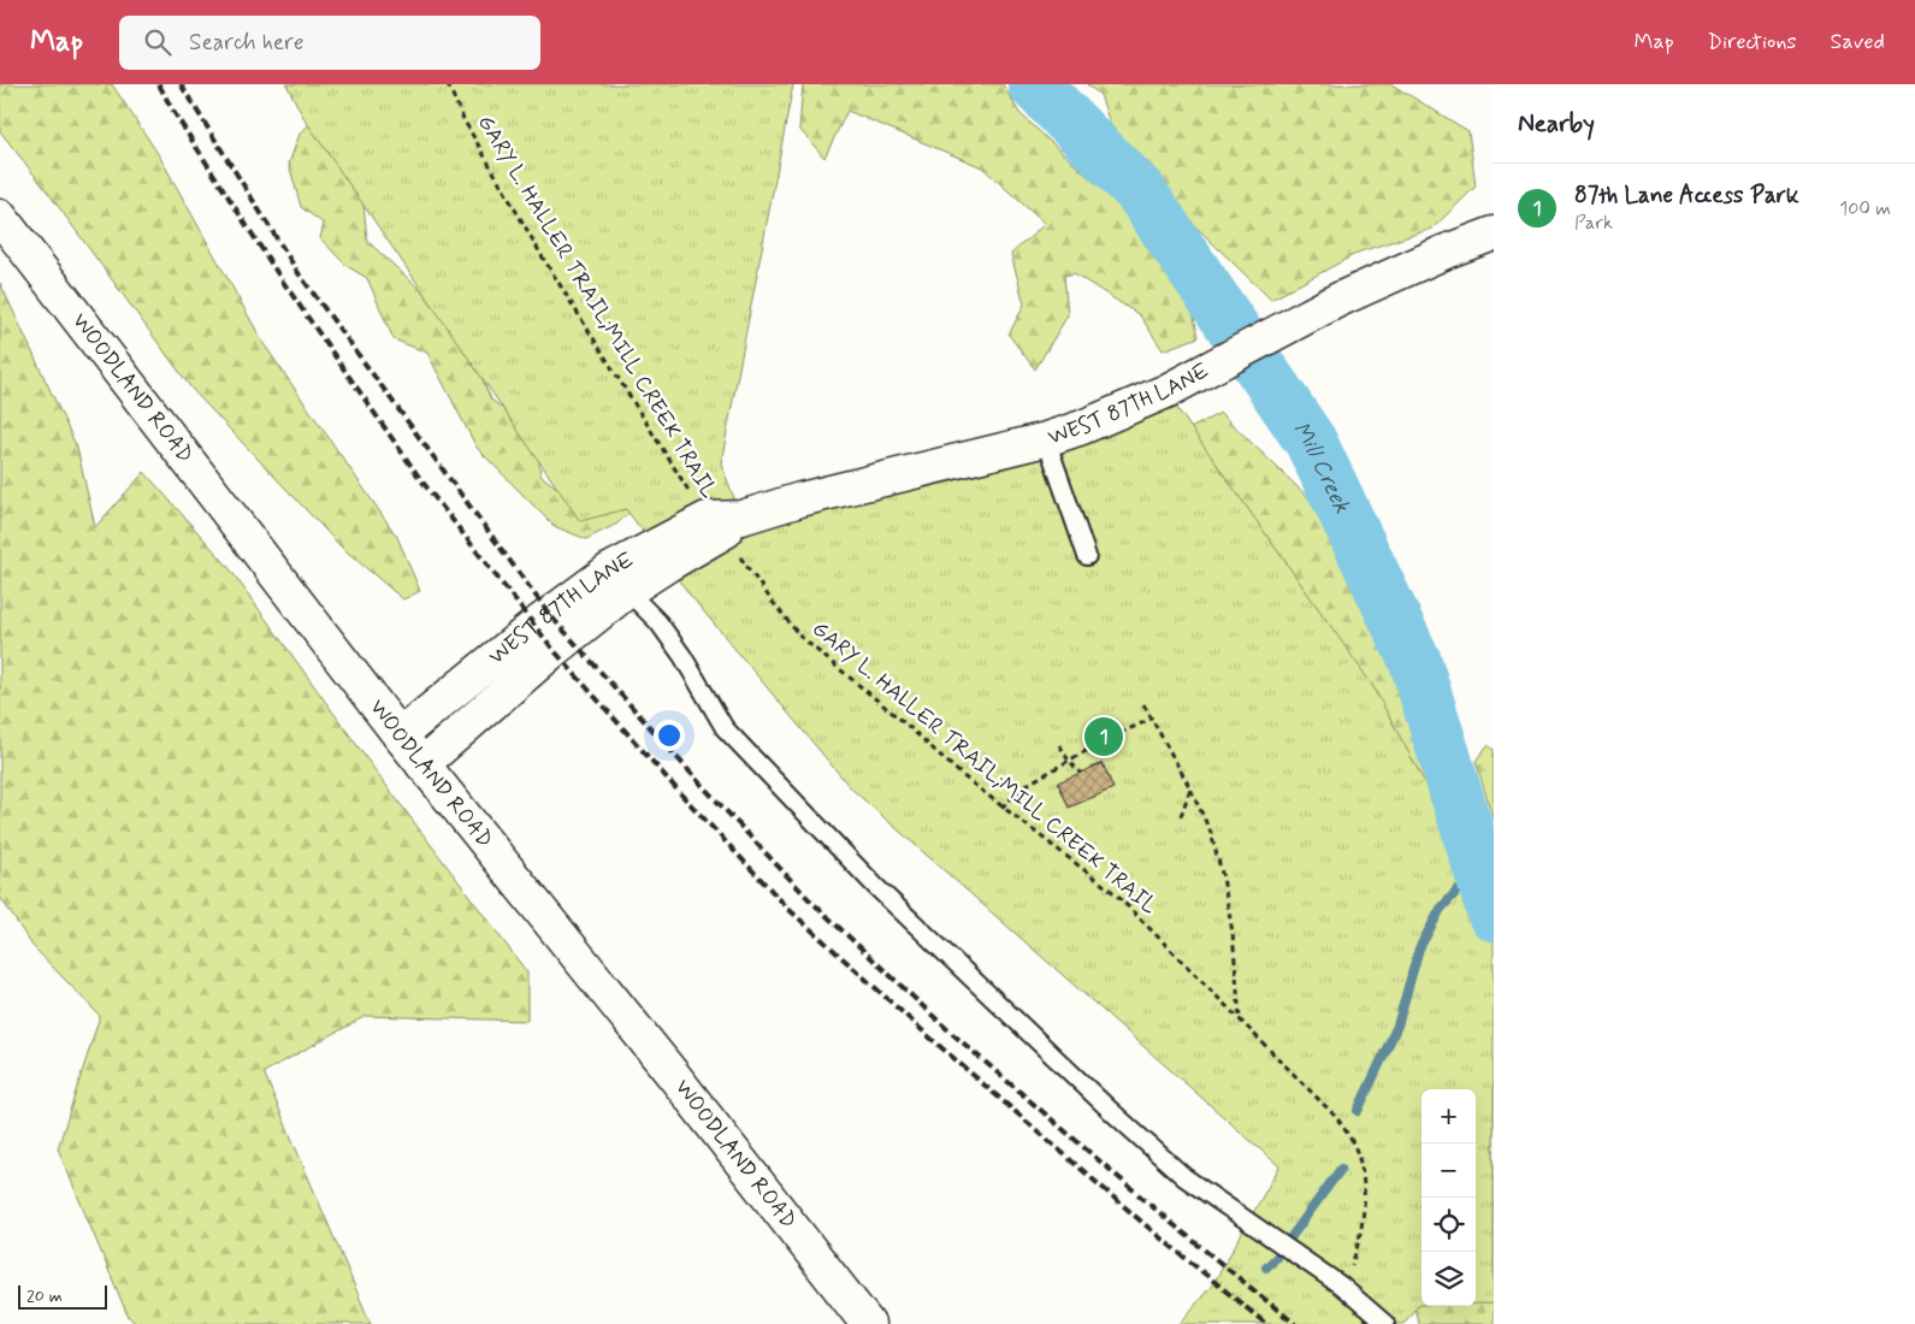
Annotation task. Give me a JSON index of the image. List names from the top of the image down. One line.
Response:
{"streets":{"street":["WOODLAND ROAD","WEST 87TH LANE"],"path":["GARY L. HALLER TRAIL;MILL CREEK TRAIL"]},"crossings":[["GARY L. HALLER TRAIL;MILL CREEK TRAIL","WEST 87TH LANE"],["WOODLAND ROAD","WEST 87TH LANE"]],"water":["Mill Creek"],"scale_bar":"20 m","page":{"header":"Map","search":"Search here","nav":["Map","Directions","Saved"],"heading":"Nearby","list":[{"mark":"1","name":"87th Lane Access Park","note":"Park","value":"100 m"}],"pins":"1","map_buttons":["+","−"],"scale":"20 m"}}
